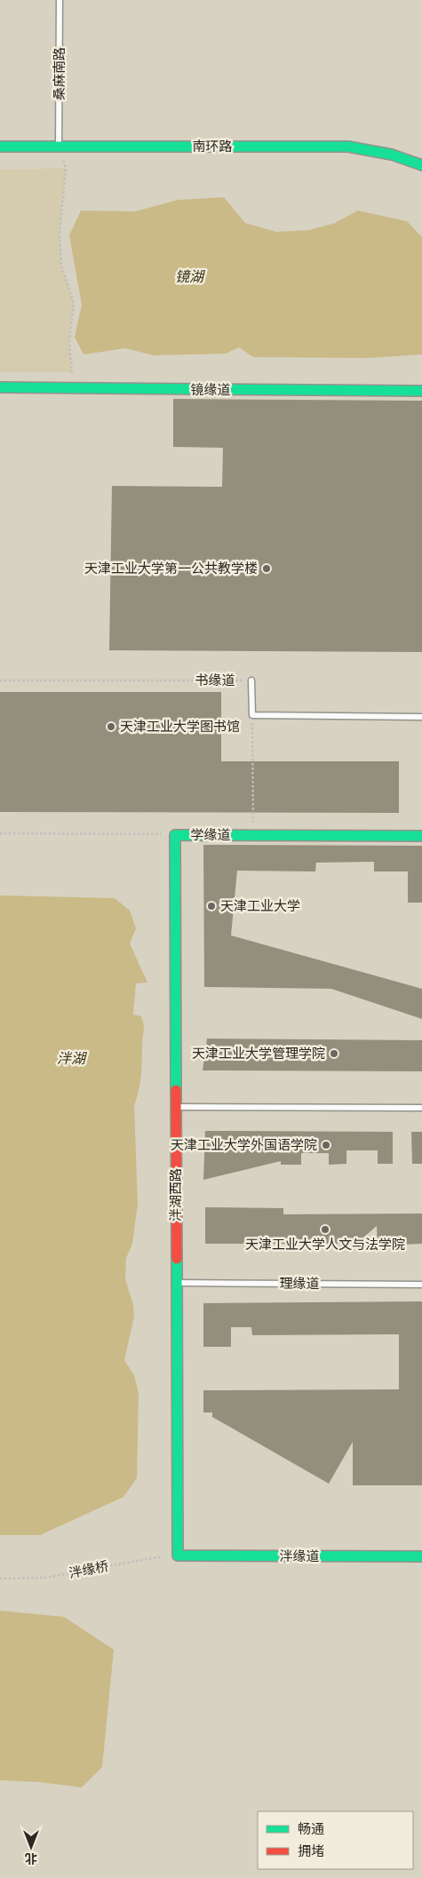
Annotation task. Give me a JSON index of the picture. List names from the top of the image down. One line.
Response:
{"streets":{"street":["南环路","镜缘道","学缘道","泮湖西路","泮缘道"],"lane":["桑麻南路","书缘道","理缘道"],"path":["泮缘桥"]},"crossings":[["桑麻南路","南环路"],["学缘道","泮湖西路"],["泮湖西路","理缘道"],["泮湖西路","泮缘道"],["泮湖西路","泮缘桥"],["泮缘道","泮缘桥"]],"water":["镜湖","泮湖"],"places":["天津工业大学第一公共教学楼","天津工业大学图书馆","天津工业大学","天津工业大学管理学院","天津工业大学外国语学院","天津工业大学人文与法学院"],"legend":["畅通","拥堵"],"north":"bottom"}
